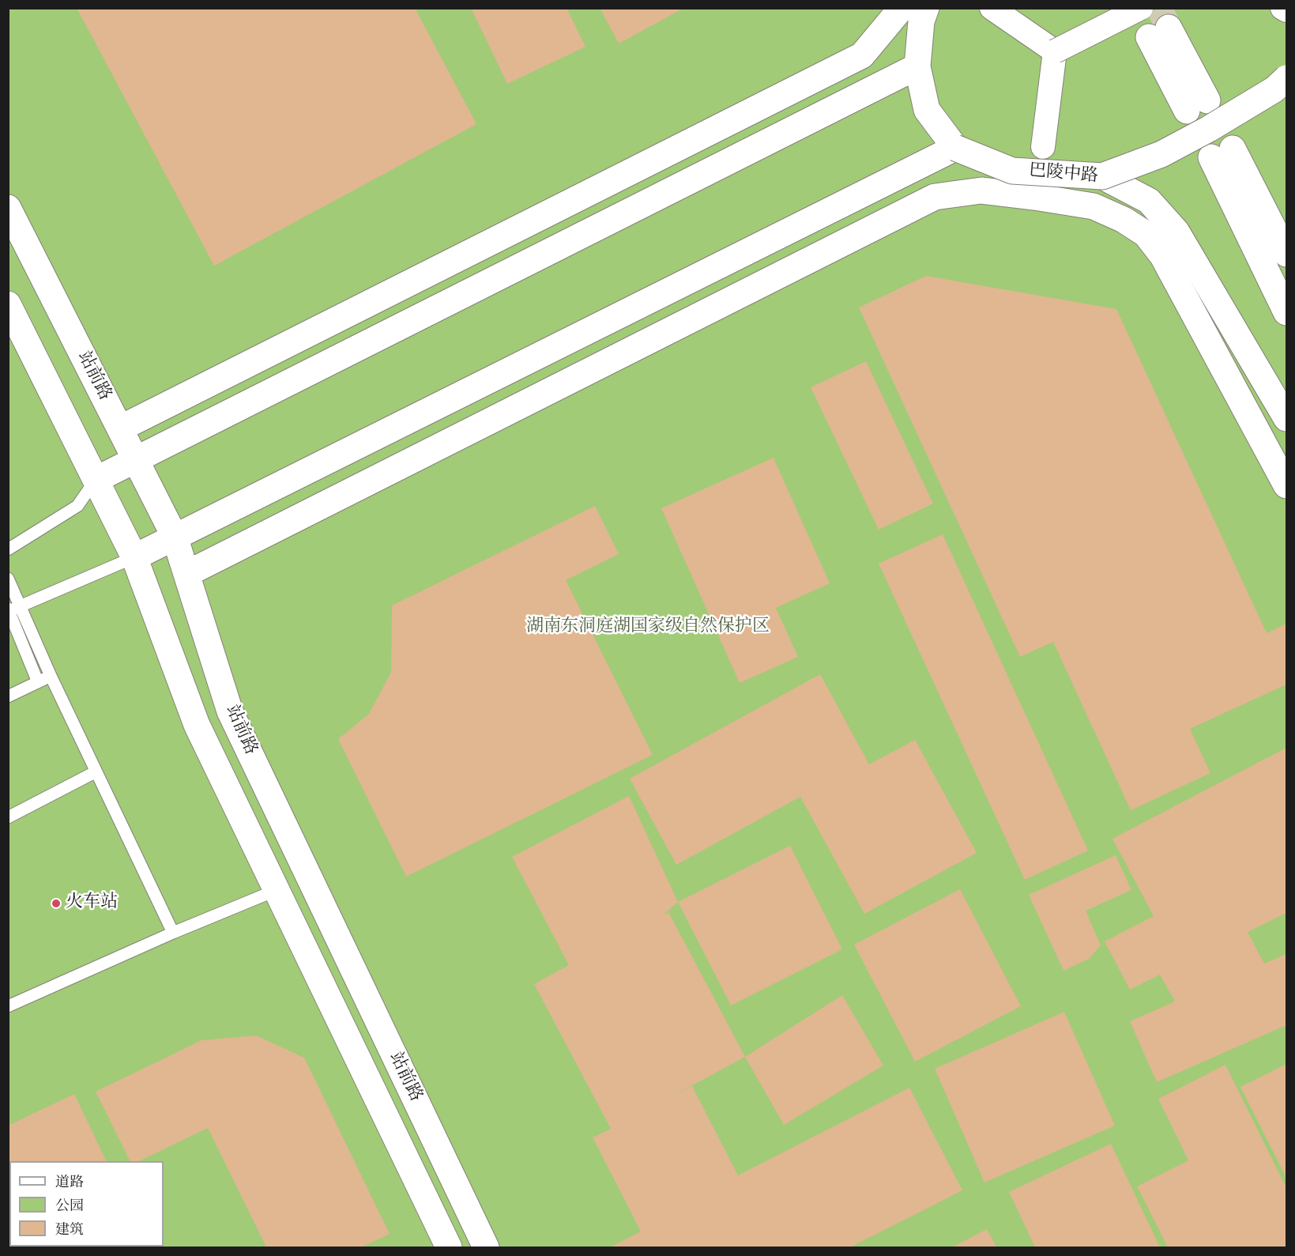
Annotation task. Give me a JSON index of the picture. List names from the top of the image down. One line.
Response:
{"streets":{"main road":["巴陵中路","站前路"]},"parks":["湖南东洞庭湖国家级自然保护区"],"places":["火车站"],"legend":["道路","公园","建筑"]}
